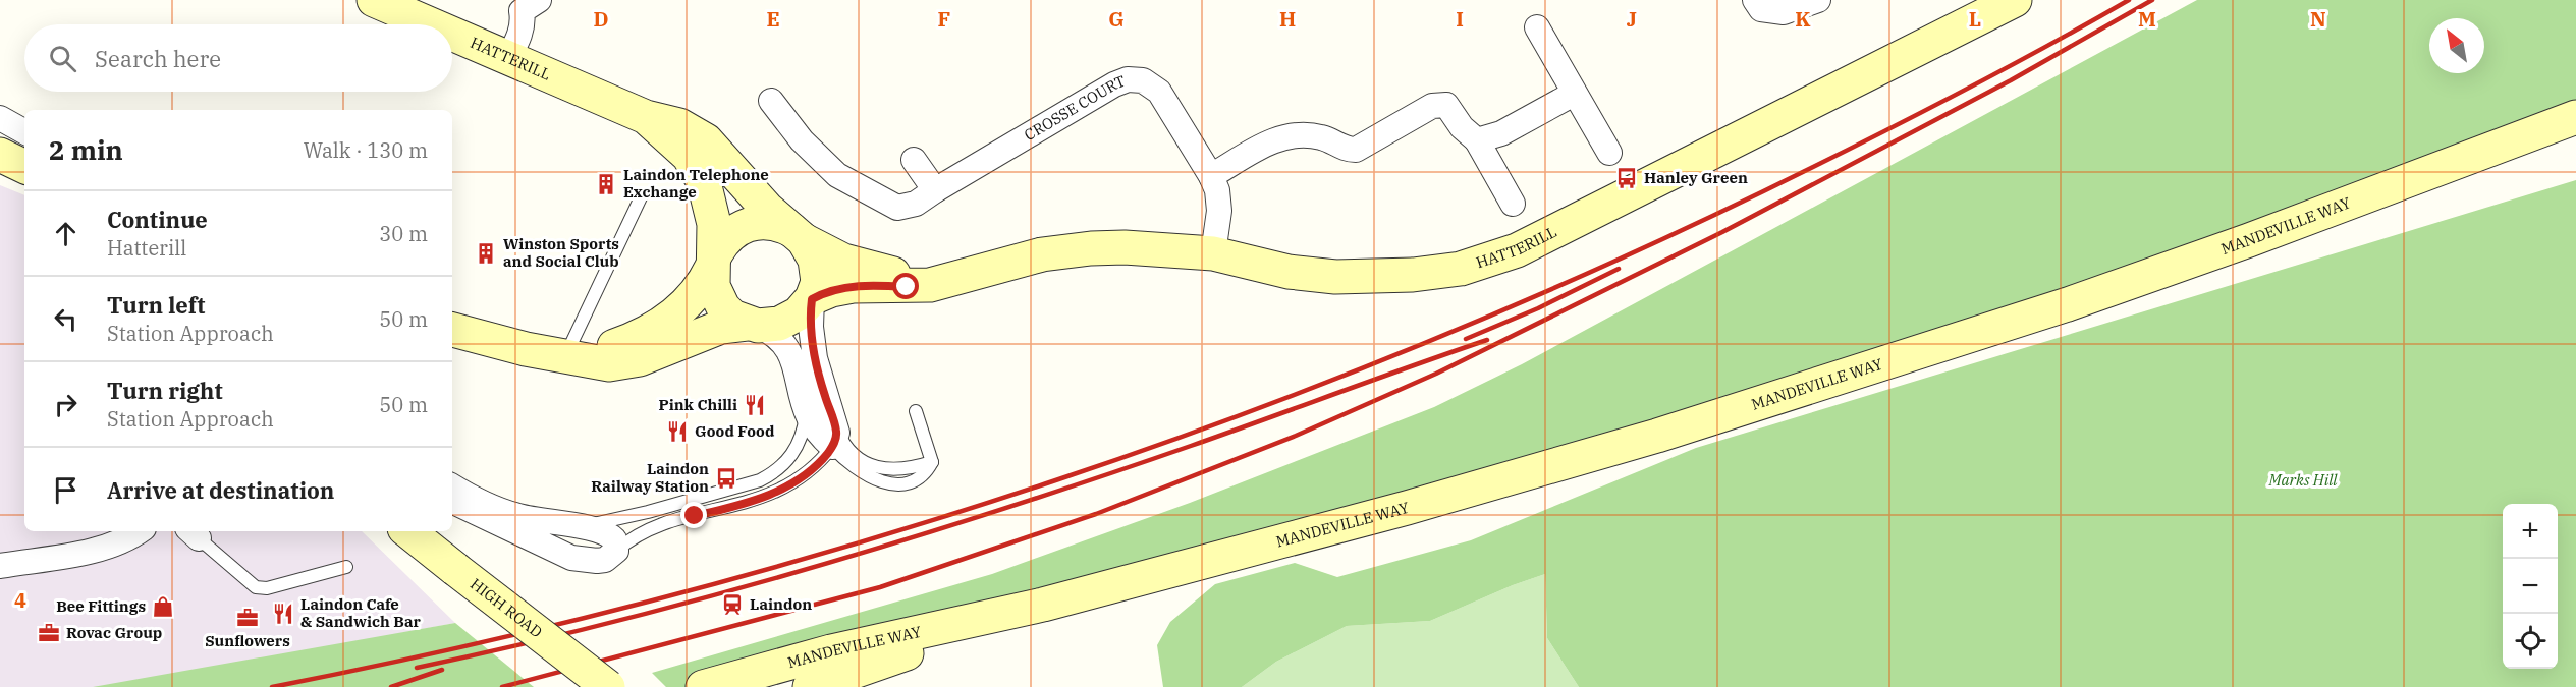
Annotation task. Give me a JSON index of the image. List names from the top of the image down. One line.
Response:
{"streets":{"street":["HATTERILL","CROSSE COURT","MANDEVILLE WAY","HIGH ROAD"]},"crossings":[["HATTERILL","CROSSE COURT"]],"parks":["Marks Hill"],"places":{"bus stop":["Hanley Green","Laindon Railway Station"],"building":["Laindon Telephone Exchange","Winston Sports and Social Club"],"restaurant":["Pink Chilli","Good Food","Laindon Cafe & Sandwich Bar"],"station":["Laindon"],"shop":["Bee Fittings"],"office":["Sunflowers","Rovac Group"]},"north":"top left","page":{"search":"Search here","heading":["2 min","Walk · 130 m"],"list":[["Continue","Hatterill","30 m"],["Turn left","Station Approach","50 m"],["Turn right","Station Approach","50 m"],"Arrive at destination"],"map_buttons":["+","−"]},"grid":{"columns":["D","E","F","G","H","I","J","K","L","M","N"],"rows":["4"]}}
